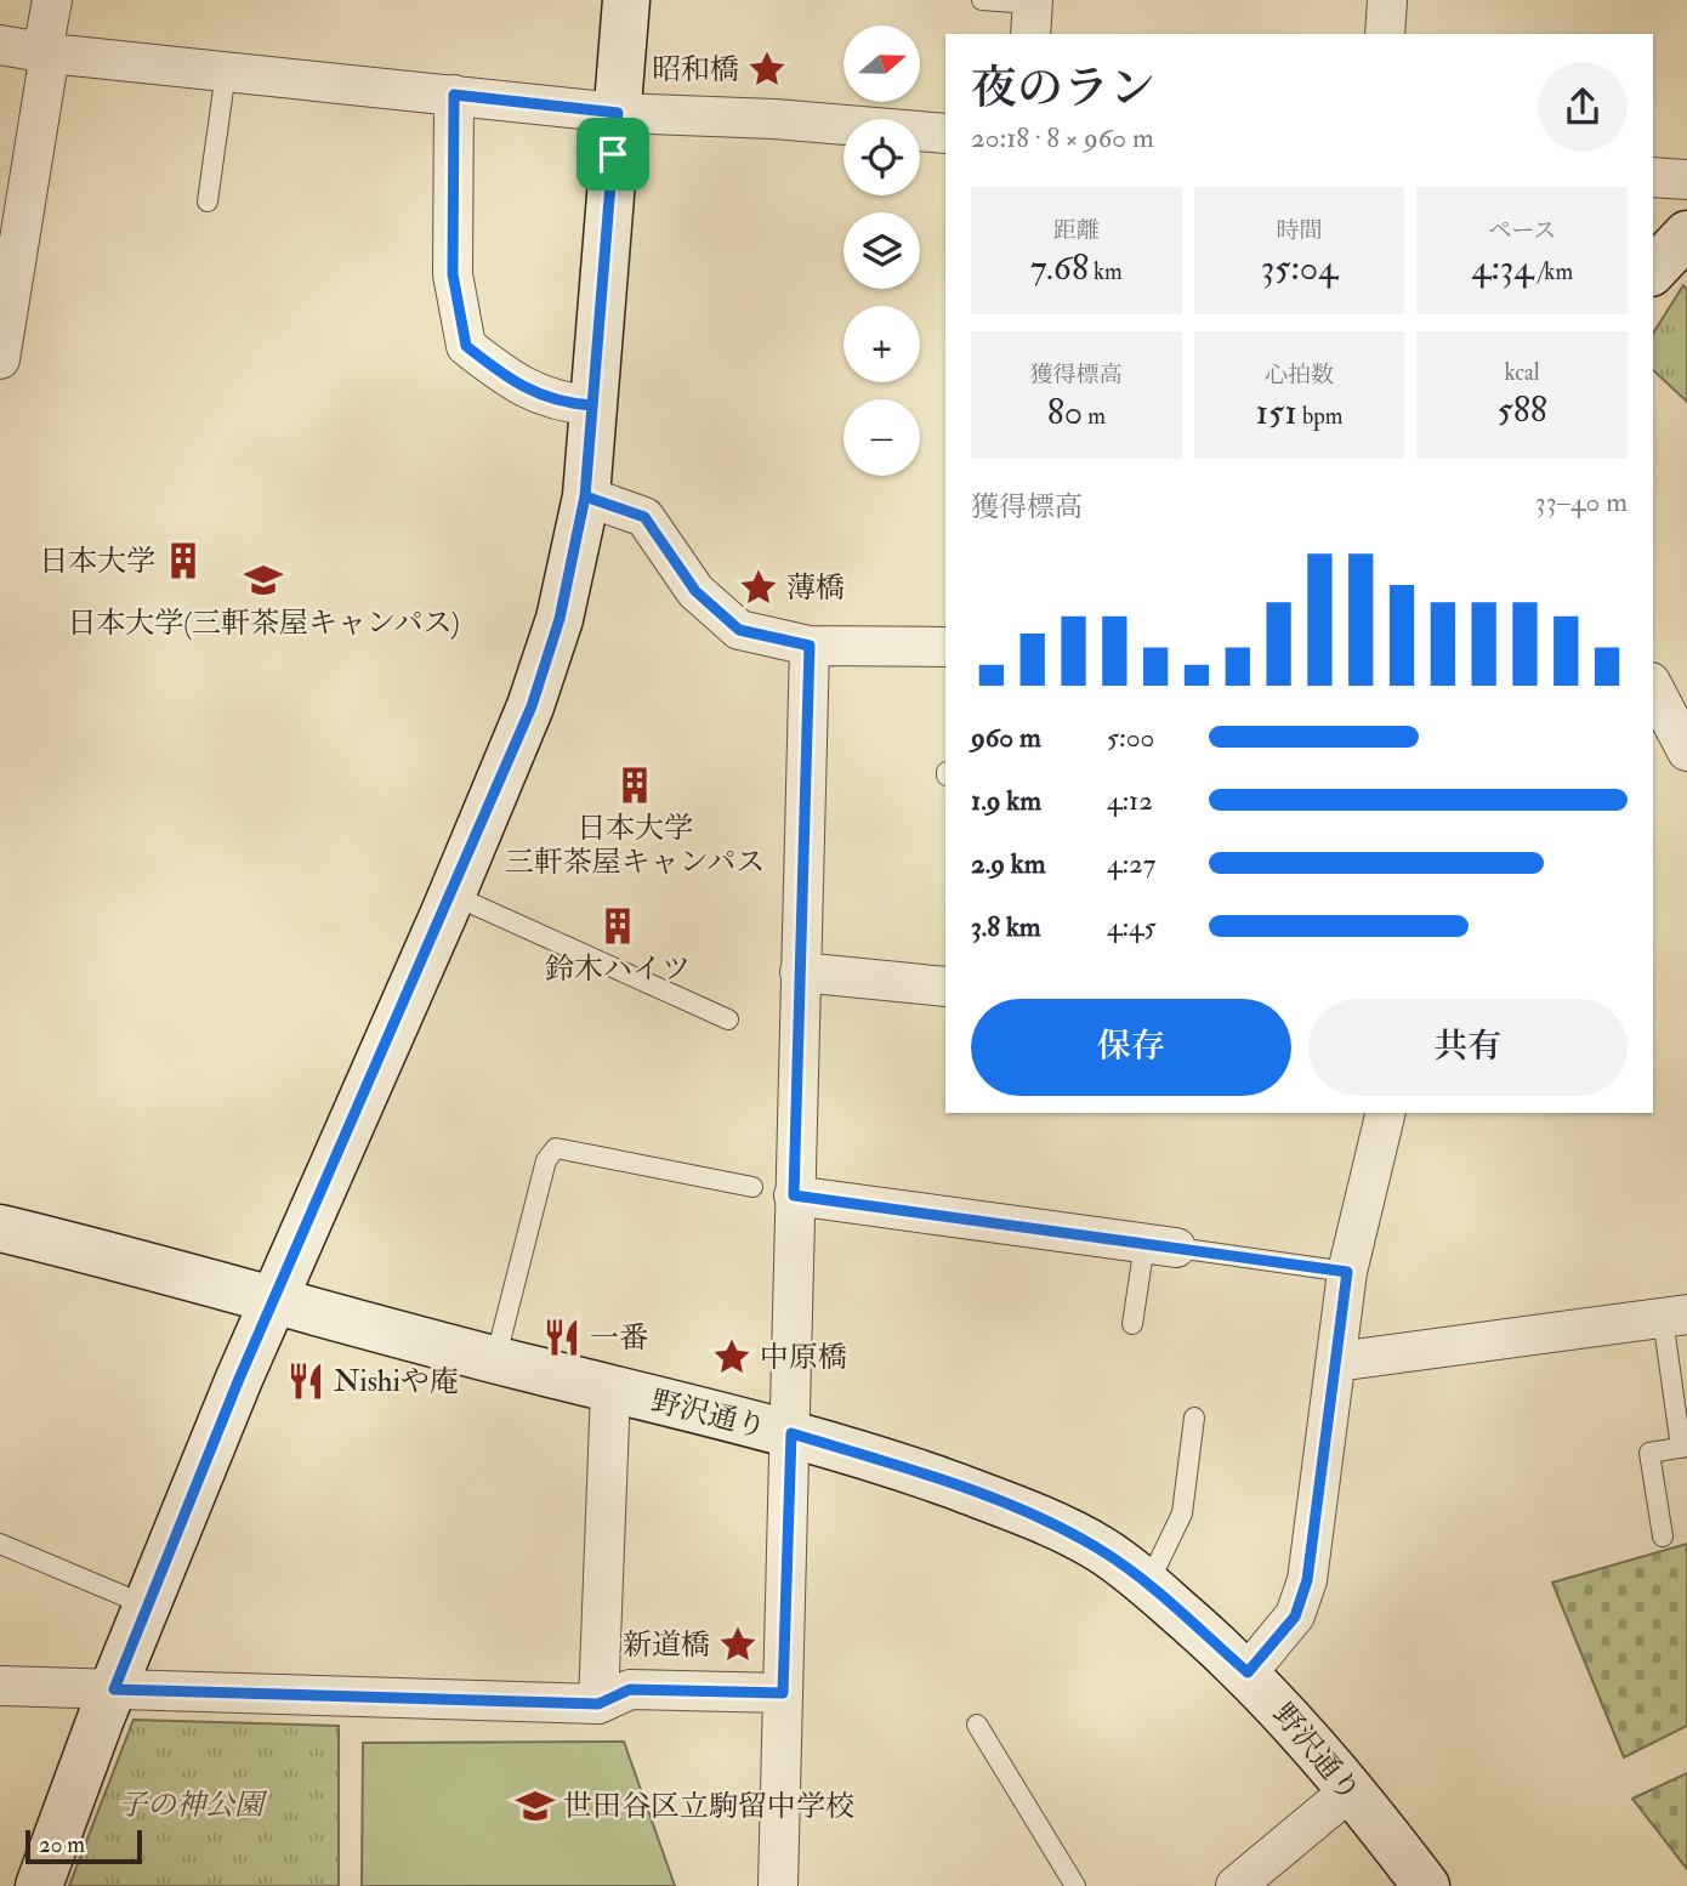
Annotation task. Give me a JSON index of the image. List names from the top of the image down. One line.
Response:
{"streets":{"street":["野沢通り"]},"parks":["子の神公園"],"places":{"place":["昭和橋","薄橋","中原橋","新道橋"],"building":["日本大学","日本大学 三軒茶屋キャンパス","鈴木ハイツ"],"school or university":["日本大学(三軒茶屋キャンパス)","世田谷区立駒留中学校"],"restaurant":["一番","Nishiや庵"]},"scale_bar":"20 m","north":"right","page":{"map_buttons":["+","−"],"heading":["夜のラン","20:18 · 8 × 960 m"],"stats":[["距離","7.68 km"],["時間","35:04"],["ペース","4:34 /km"],["獲得標高","80 m"],["心拍数","151 bpm"],["kcal","588"]],"chart":["獲得標高","33–40 m"],"list":[{"name":"960 m","note":"5:00"},{"name":"1.9 km","note":"4:12"},{"name":"2.9 km","note":"4:27"},{"name":"3.8 km","note":"4:45"}],"buttons":["保存","共有"],"scale":"20 m"}}
